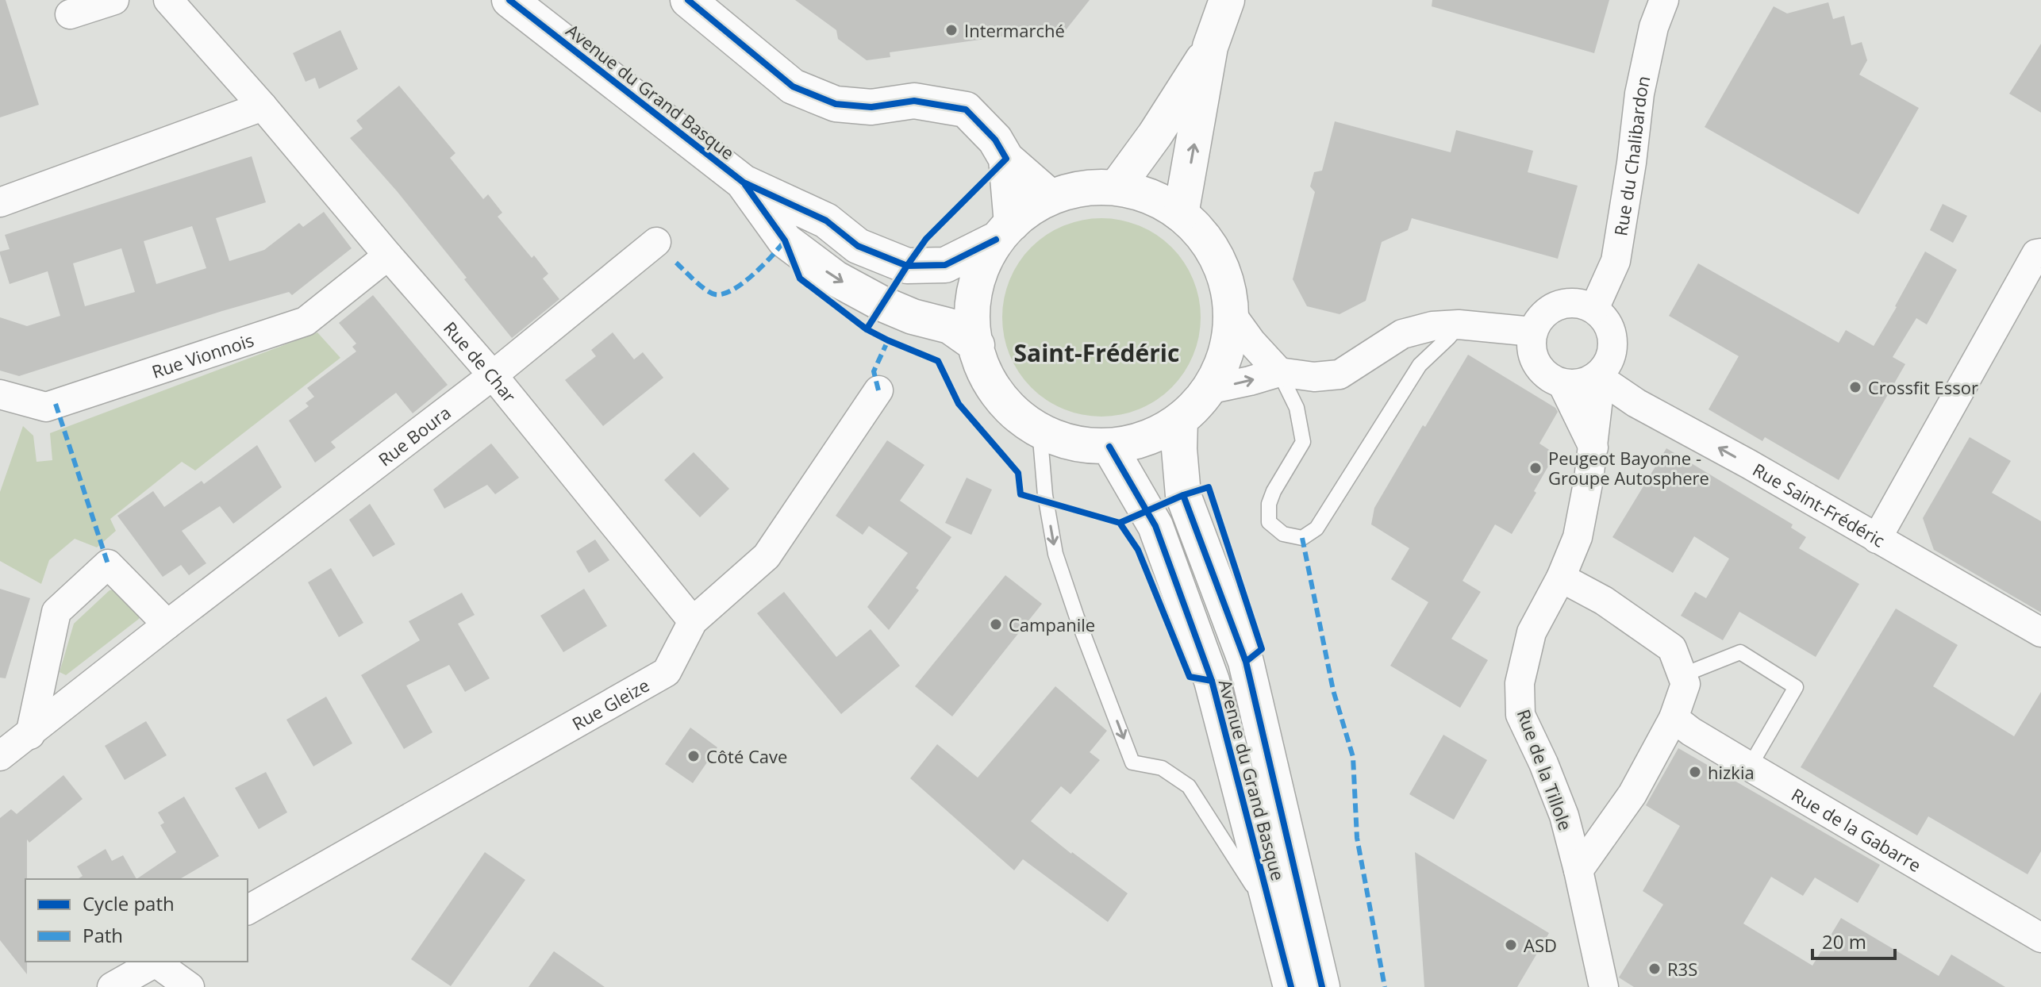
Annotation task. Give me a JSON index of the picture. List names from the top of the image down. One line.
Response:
{"streets":{"main road":["Avenue du Grand Basque"],"street":["Rue du Chalibardon","Rue Vionnois","Rue de Char","Rue Boura","Rue Saint-Frédéric","Rue Gleize","Rue de la Tillole","Rue de la Gabarre"]},"crossings":[["Rue du Chalibardon","Rue Saint-Frédéric"],["Rue du Chalibardon","Rue de la Tillole"],["Rue Vionnois","Rue de Char"],["Rue de Char","Rue Boura"],["Rue de Char","Rue Gleize"],["Rue Saint-Frédéric","Rue de la Tillole"]],"districts":["Saint-Frédéric"],"places":["Intermarché","Crossfit Essor","Peugeot Bayonne - Groupe Autosphere","Campanile","Côté Cave","hizkia","ASD","R3S"],"legend":["Cycle path","Path"],"scale_bar":"20 m"}
